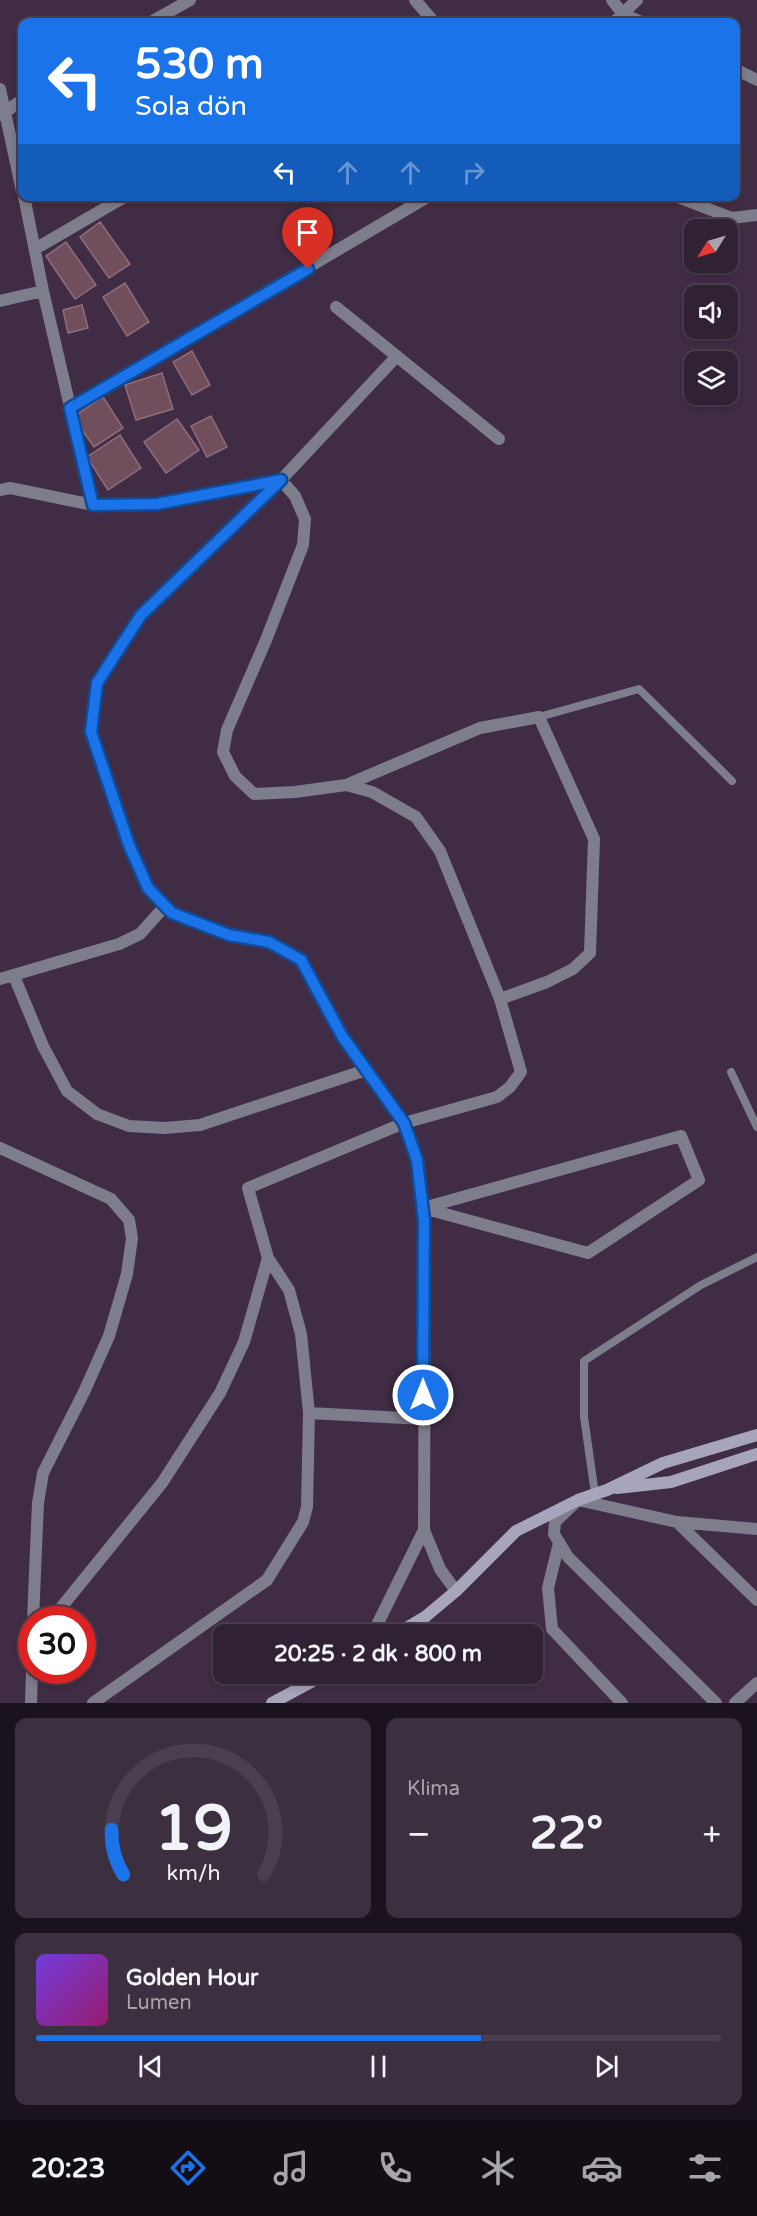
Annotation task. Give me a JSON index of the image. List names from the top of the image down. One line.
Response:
{"north":"bottom left","page":{"turn":["530 m","Sola dön"],"limit":"30","trip":"20:25 · 2 dk · 800 m","tile":"Klima","heat":["−","22°","+"],"song":["Golden Hour","Lumen"],"tabs":"20:23","gauge":["19","km/h"]}}
